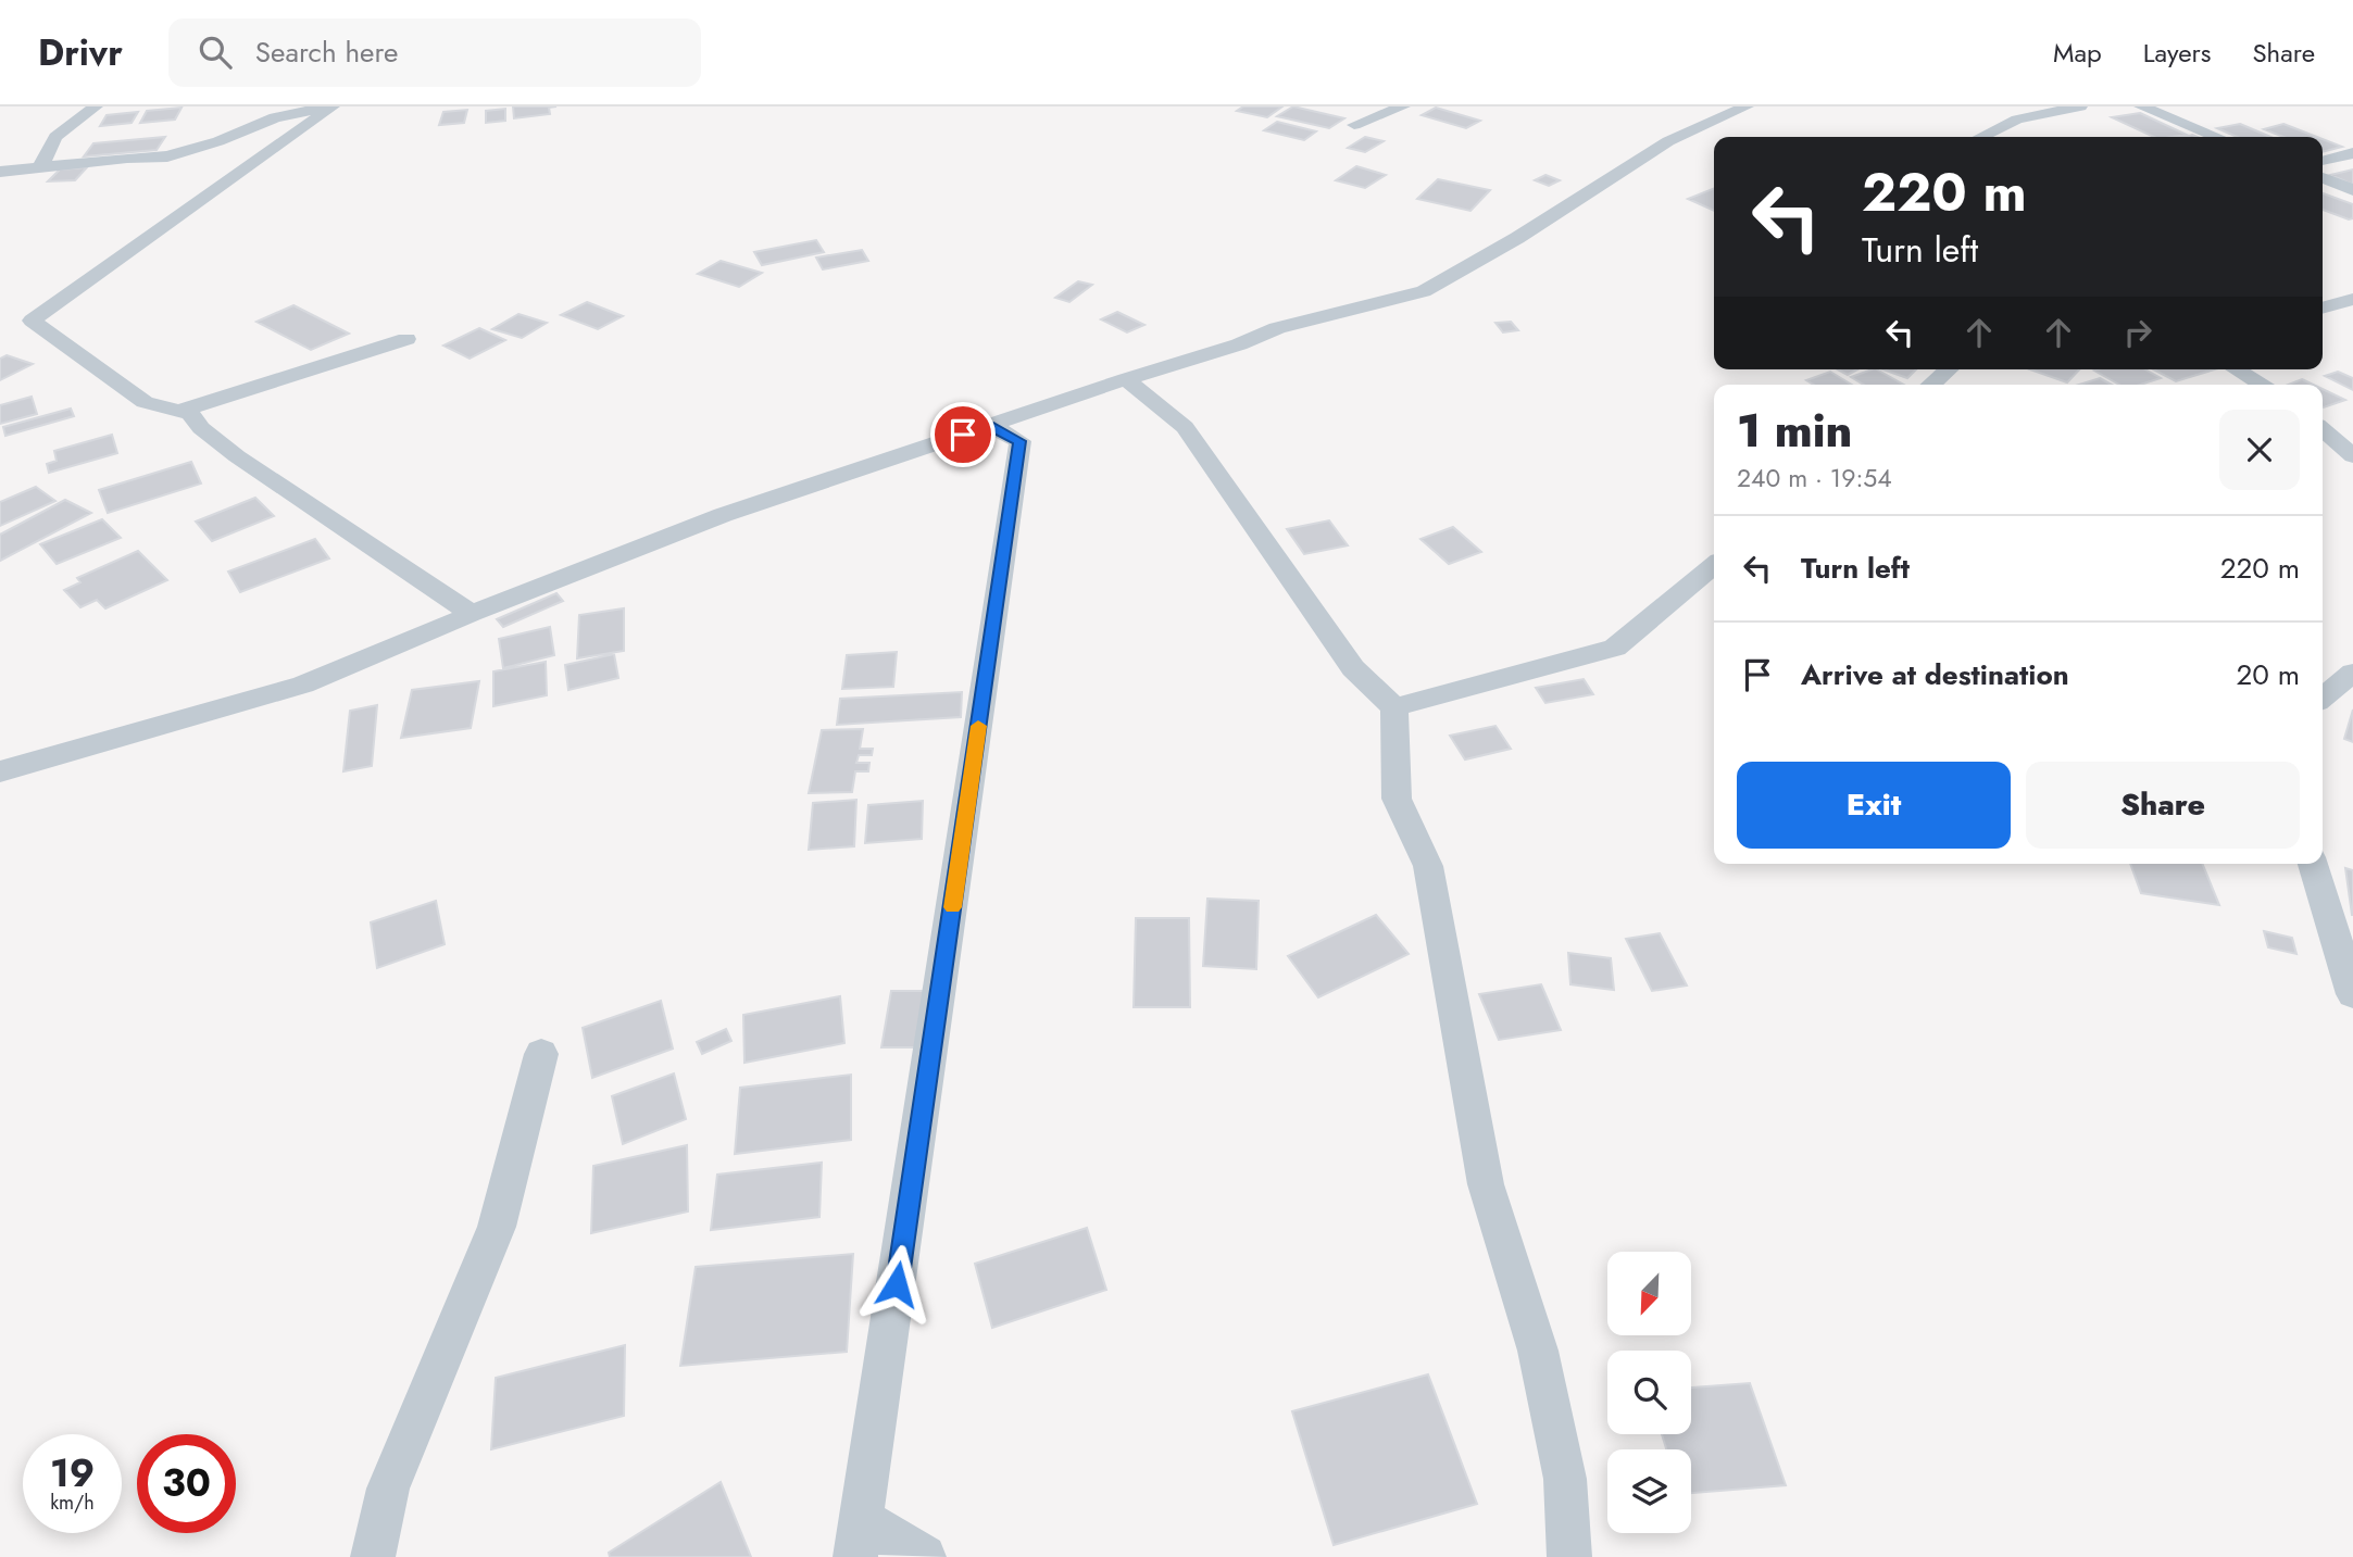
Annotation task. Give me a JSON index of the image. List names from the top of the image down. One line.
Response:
{"north":"bottom left","page":{"header":"Drivr","search":"Search here","nav":["Map","Layers","Share"],"turn":["220 m","Turn left"],"heading":["1 min","240 m · 19:54"],"list":[{"name":"Turn left","value":"220 m"},{"name":"Arrive at destination","value":"20 m"}],"buttons":["Exit","Share"],"speed":"19 km/h","limit":"30"}}
